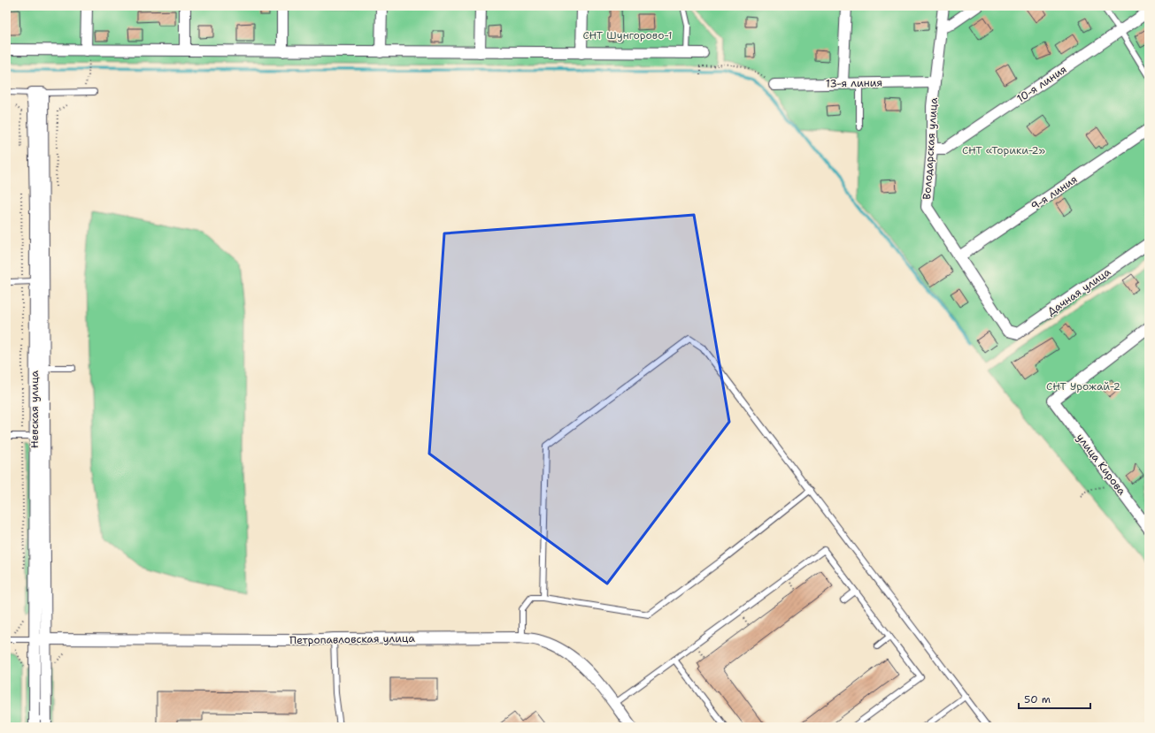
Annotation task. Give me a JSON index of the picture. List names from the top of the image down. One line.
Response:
{"streets":{"street":["13-я линия","10-я линия","Володарская улица","9-я линия","Дачная улица","Невская улица","улица Кирова","Петропавловская улица"]},"crossings":[["13-я линия","Володарская улица"],["10-я линия","Володарская улица"],["Володарская улица","9-я линия"],["Володарская улица","Дачная улица"],["Невская улица","Петропавловская улица"]],"parks":["СНТ Шунгорово-1","СНТ «Торики-2»","СНТ Урожай-2"],"scale_bar":"50 m"}
